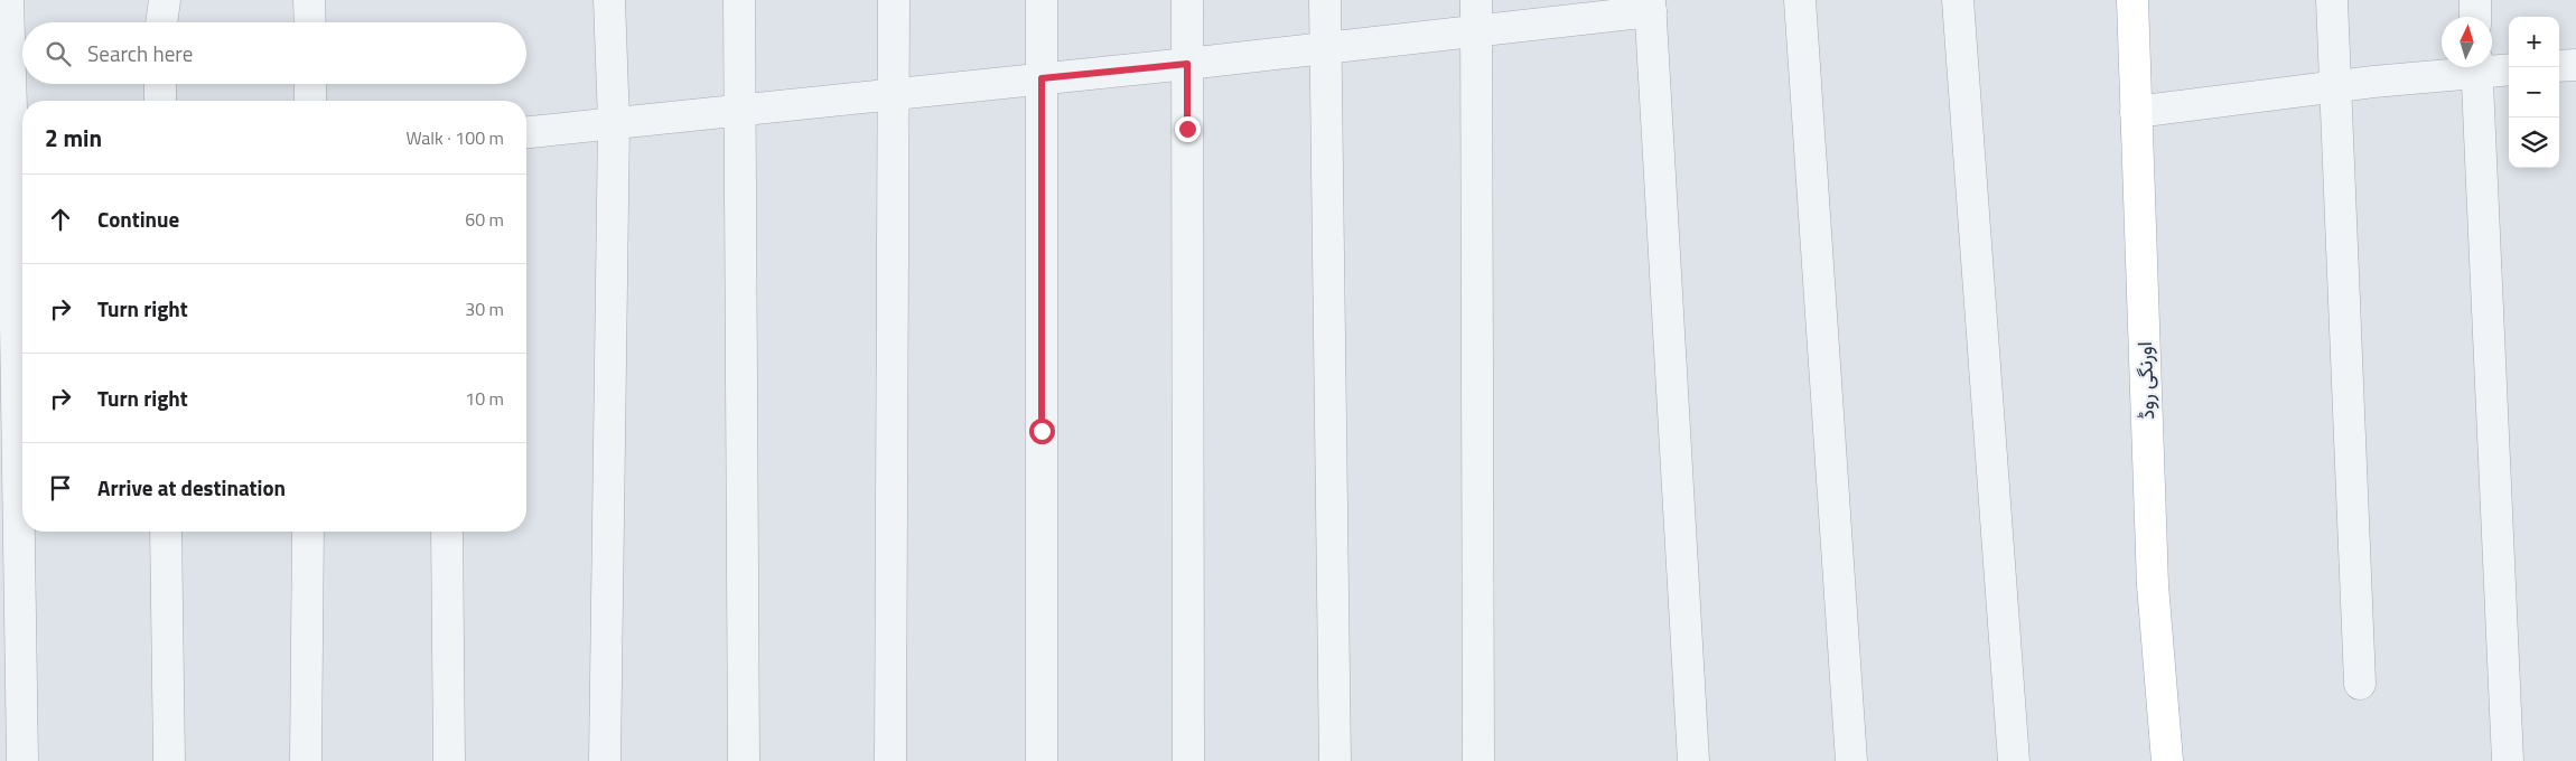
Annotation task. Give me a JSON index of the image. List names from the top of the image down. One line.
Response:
{"streets":{"main road":["اورنگی روڈ"]},"north":"top","page":{"map_buttons":["+","−"],"search":"Search here","heading":["2 min","Walk · 100 m"],"list":[["Continue","60 m"],["Turn right","30 m"],["Turn right","10 m"],"Arrive at destination"]}}
